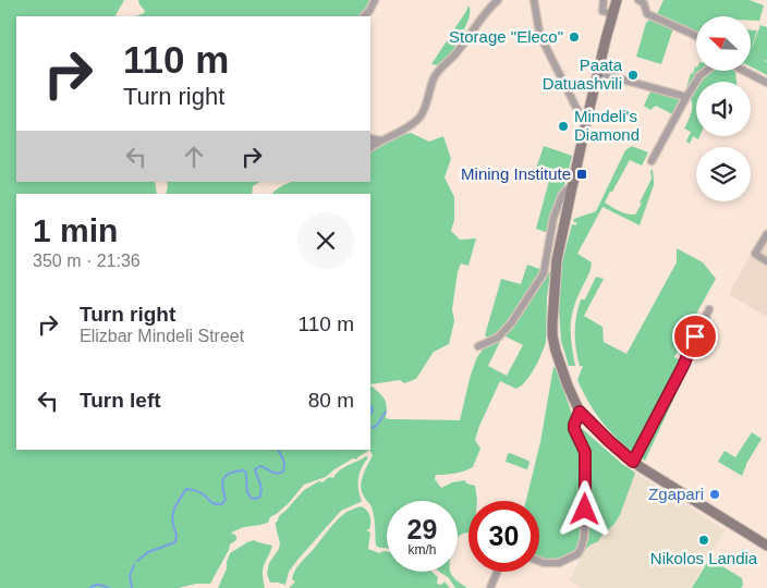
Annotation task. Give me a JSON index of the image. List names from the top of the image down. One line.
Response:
{"places":{"other":["Storage \"Eleco\"","Paata Datuashvili","Mindeli's Diamond","Zgapari","Nikolos Landia"],"transit":["Mining Institute"]},"north":"top left","page":{"turn":["110 m","Turn right"],"heading":["1 min","350 m · 21:36"],"list":[{"name":"Turn right","note":"Elizbar Mindeli Street","value":"110 m"},{"name":"Turn left","value":"80 m"}],"speed":"29 km/h","limit":"30"}}
